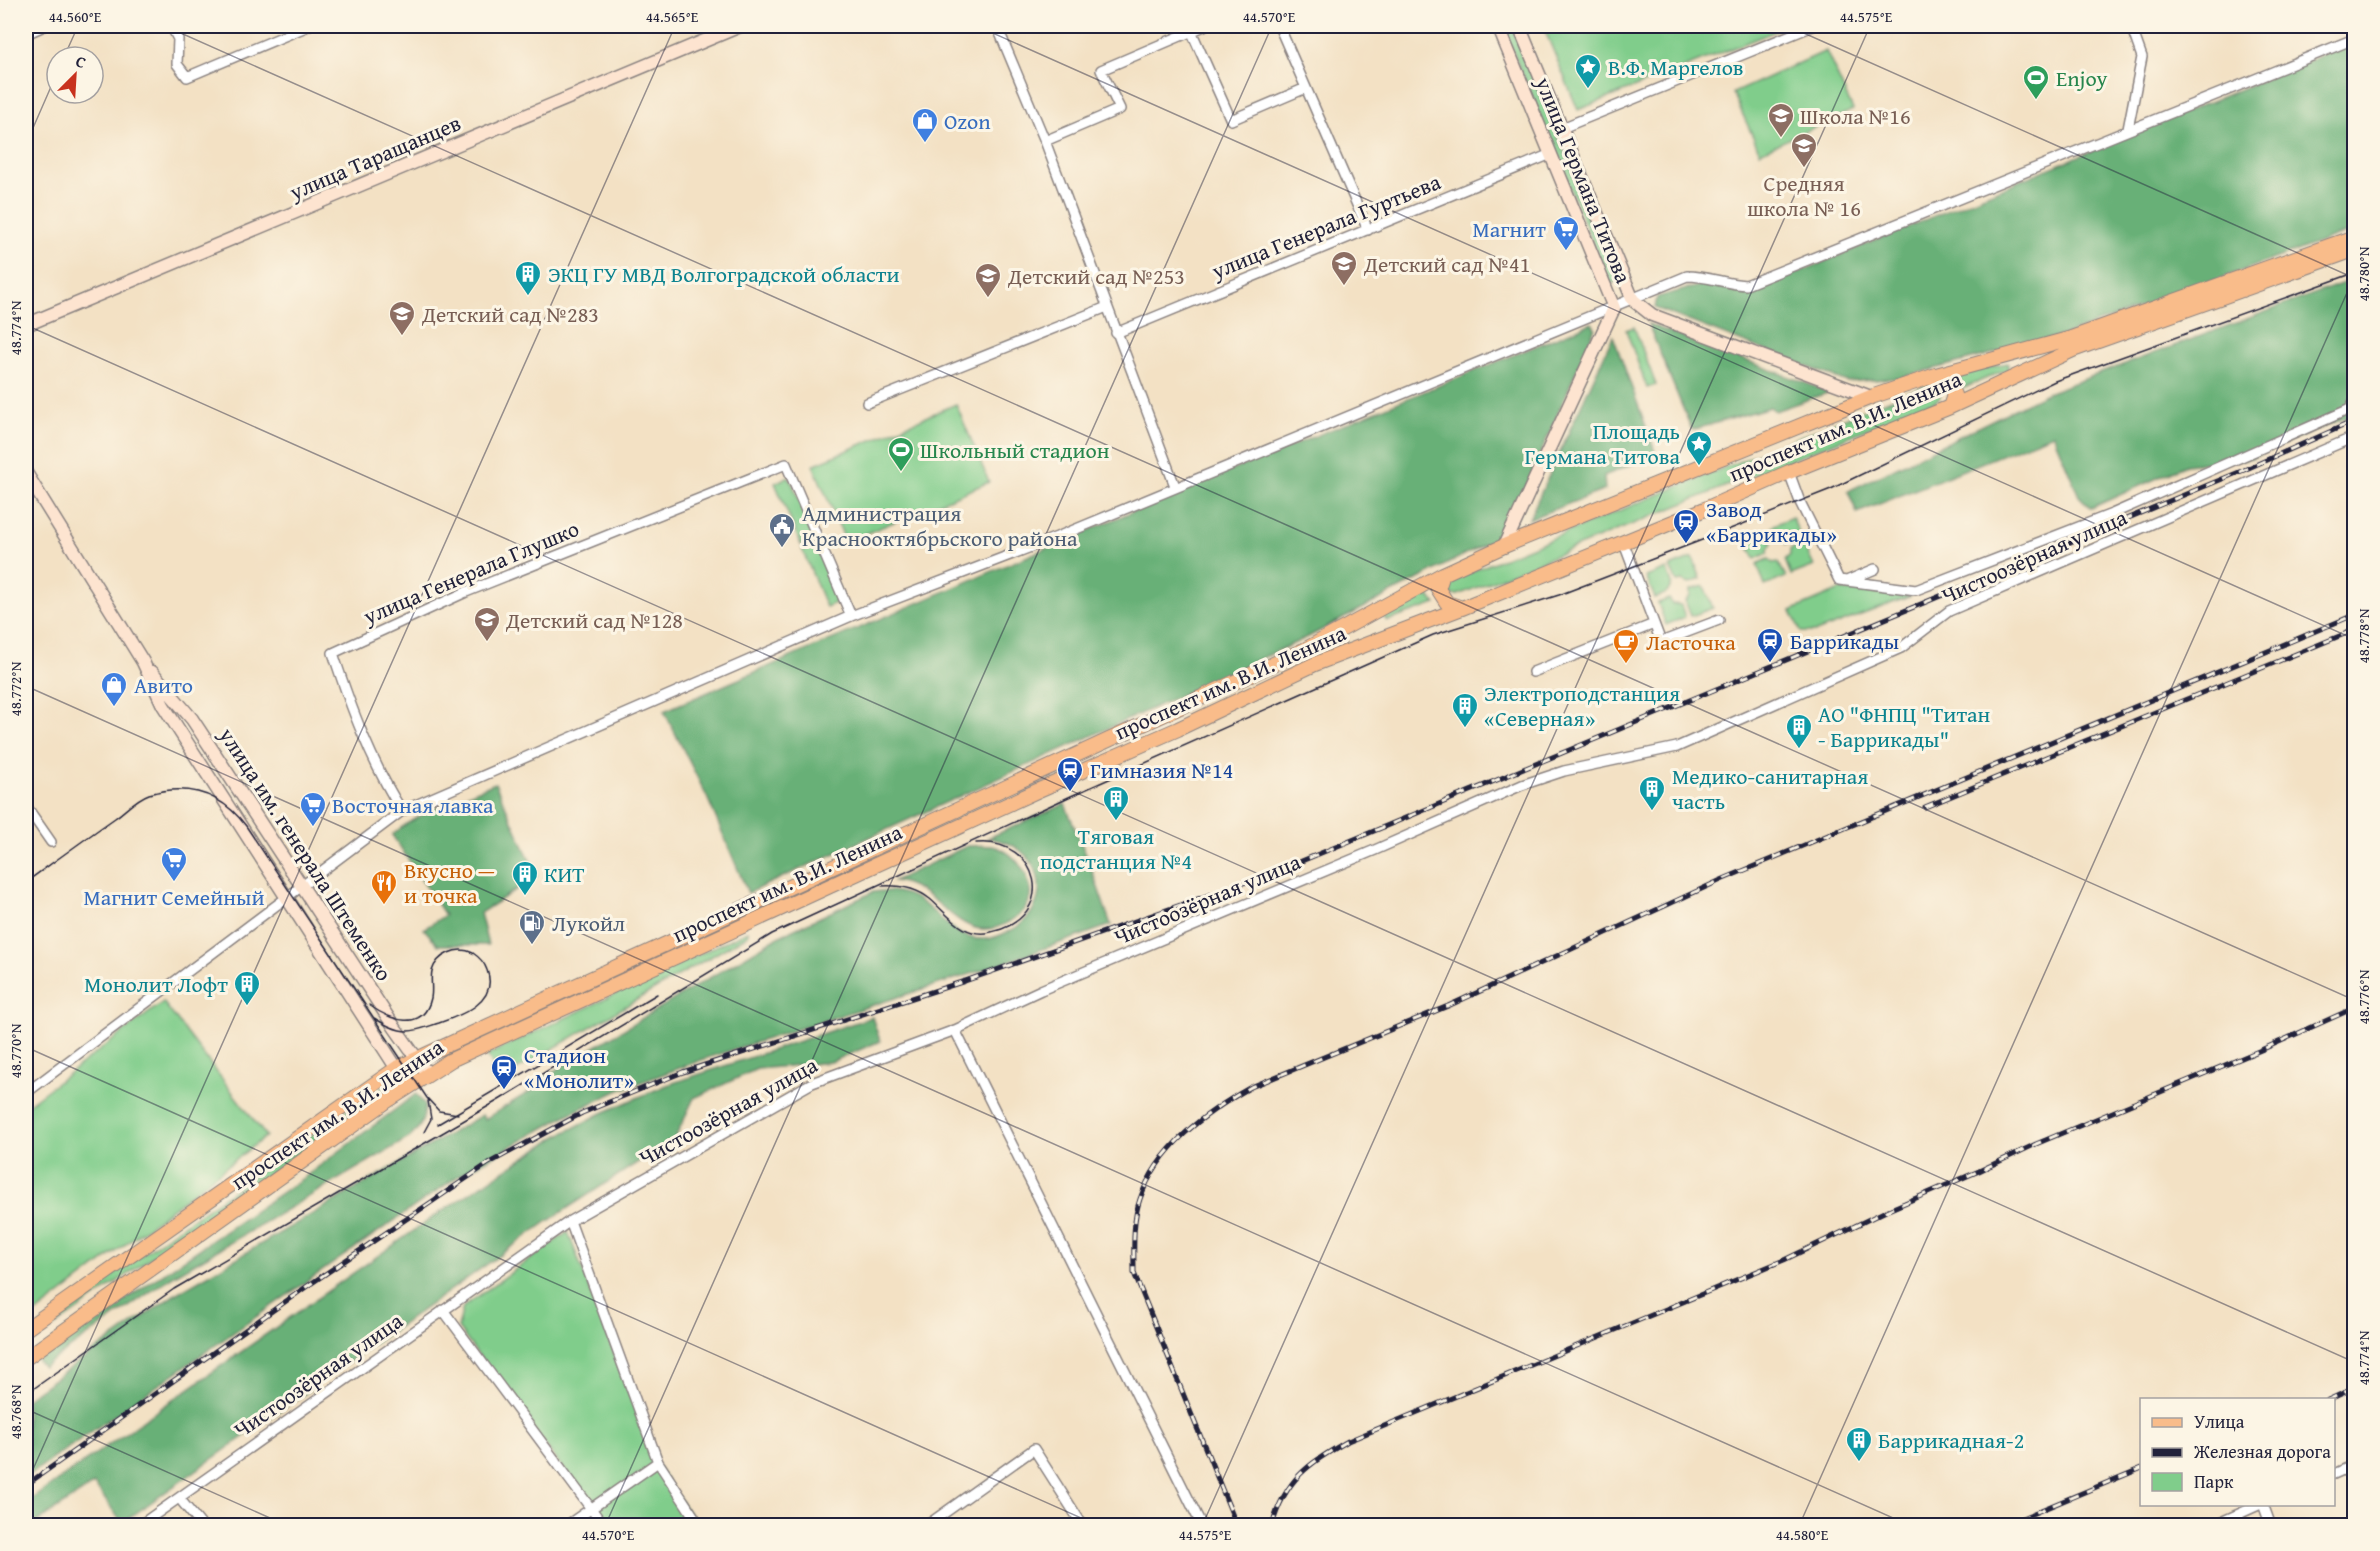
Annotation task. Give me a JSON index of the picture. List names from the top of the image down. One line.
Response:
{"streets":{"main road":["проспект им. В.И. Ленина"],"street":["улица Таращанцев","улица Германа Титова","улица Генерала Гуртьева","Чистоозёрная улица","улица Генерала Глушко","улица им. генерала Штеменко"]},"crossings":[["улица Германа Титова","улица Генерала Гуртьева"],["улица Германа Титова","проспект им. В.И. Ленина"],["проспект им. В.И. Ленина","улица им. генерала Штеменко"]],"places":{"place":["В.Ф. Маргелов","Площадь Германа Титова"],"sports":["Enjoy","Школьный стадион"],"school or university":["Школа №16","Средняя школа № 16","Детский сад №41","Детский сад №253","Детский сад №283","Детский сад №128"],"shop":["Ozon","Авито"],"supermarket":["Магнит","Восточная лавка","Магнит Семейный"],"building":["ЭКЦ ГУ МВД Волгоградской области","Электроподстанция «Северная»","АО \"ФНПЦ \"Титан - Баррикады\"","Медико-санитарная часть","Тяговая подстанция №4","КИТ","Монолит Лофт","Баррикадная-2"],"station":["Завод «Баррикады»","Баррикады","Гимназия №14","Стадион «Монолит»"],"public building":["Администрация Краснооктябрьского района"],"cafe":["Ласточка"],"restaurant":["Вкусно — и точка"],"fuel station":["Лукойл"]},"legend":["Улица","Железная дорога","Парк"],"north":"top right","coordinates":["44.560°E","44.565°E","44.570°E","44.575°E","48.780°N","48.774°N","48.778°N","48.772°N","48.776°N","48.770°N","48.768°N","44.580°E"]}
